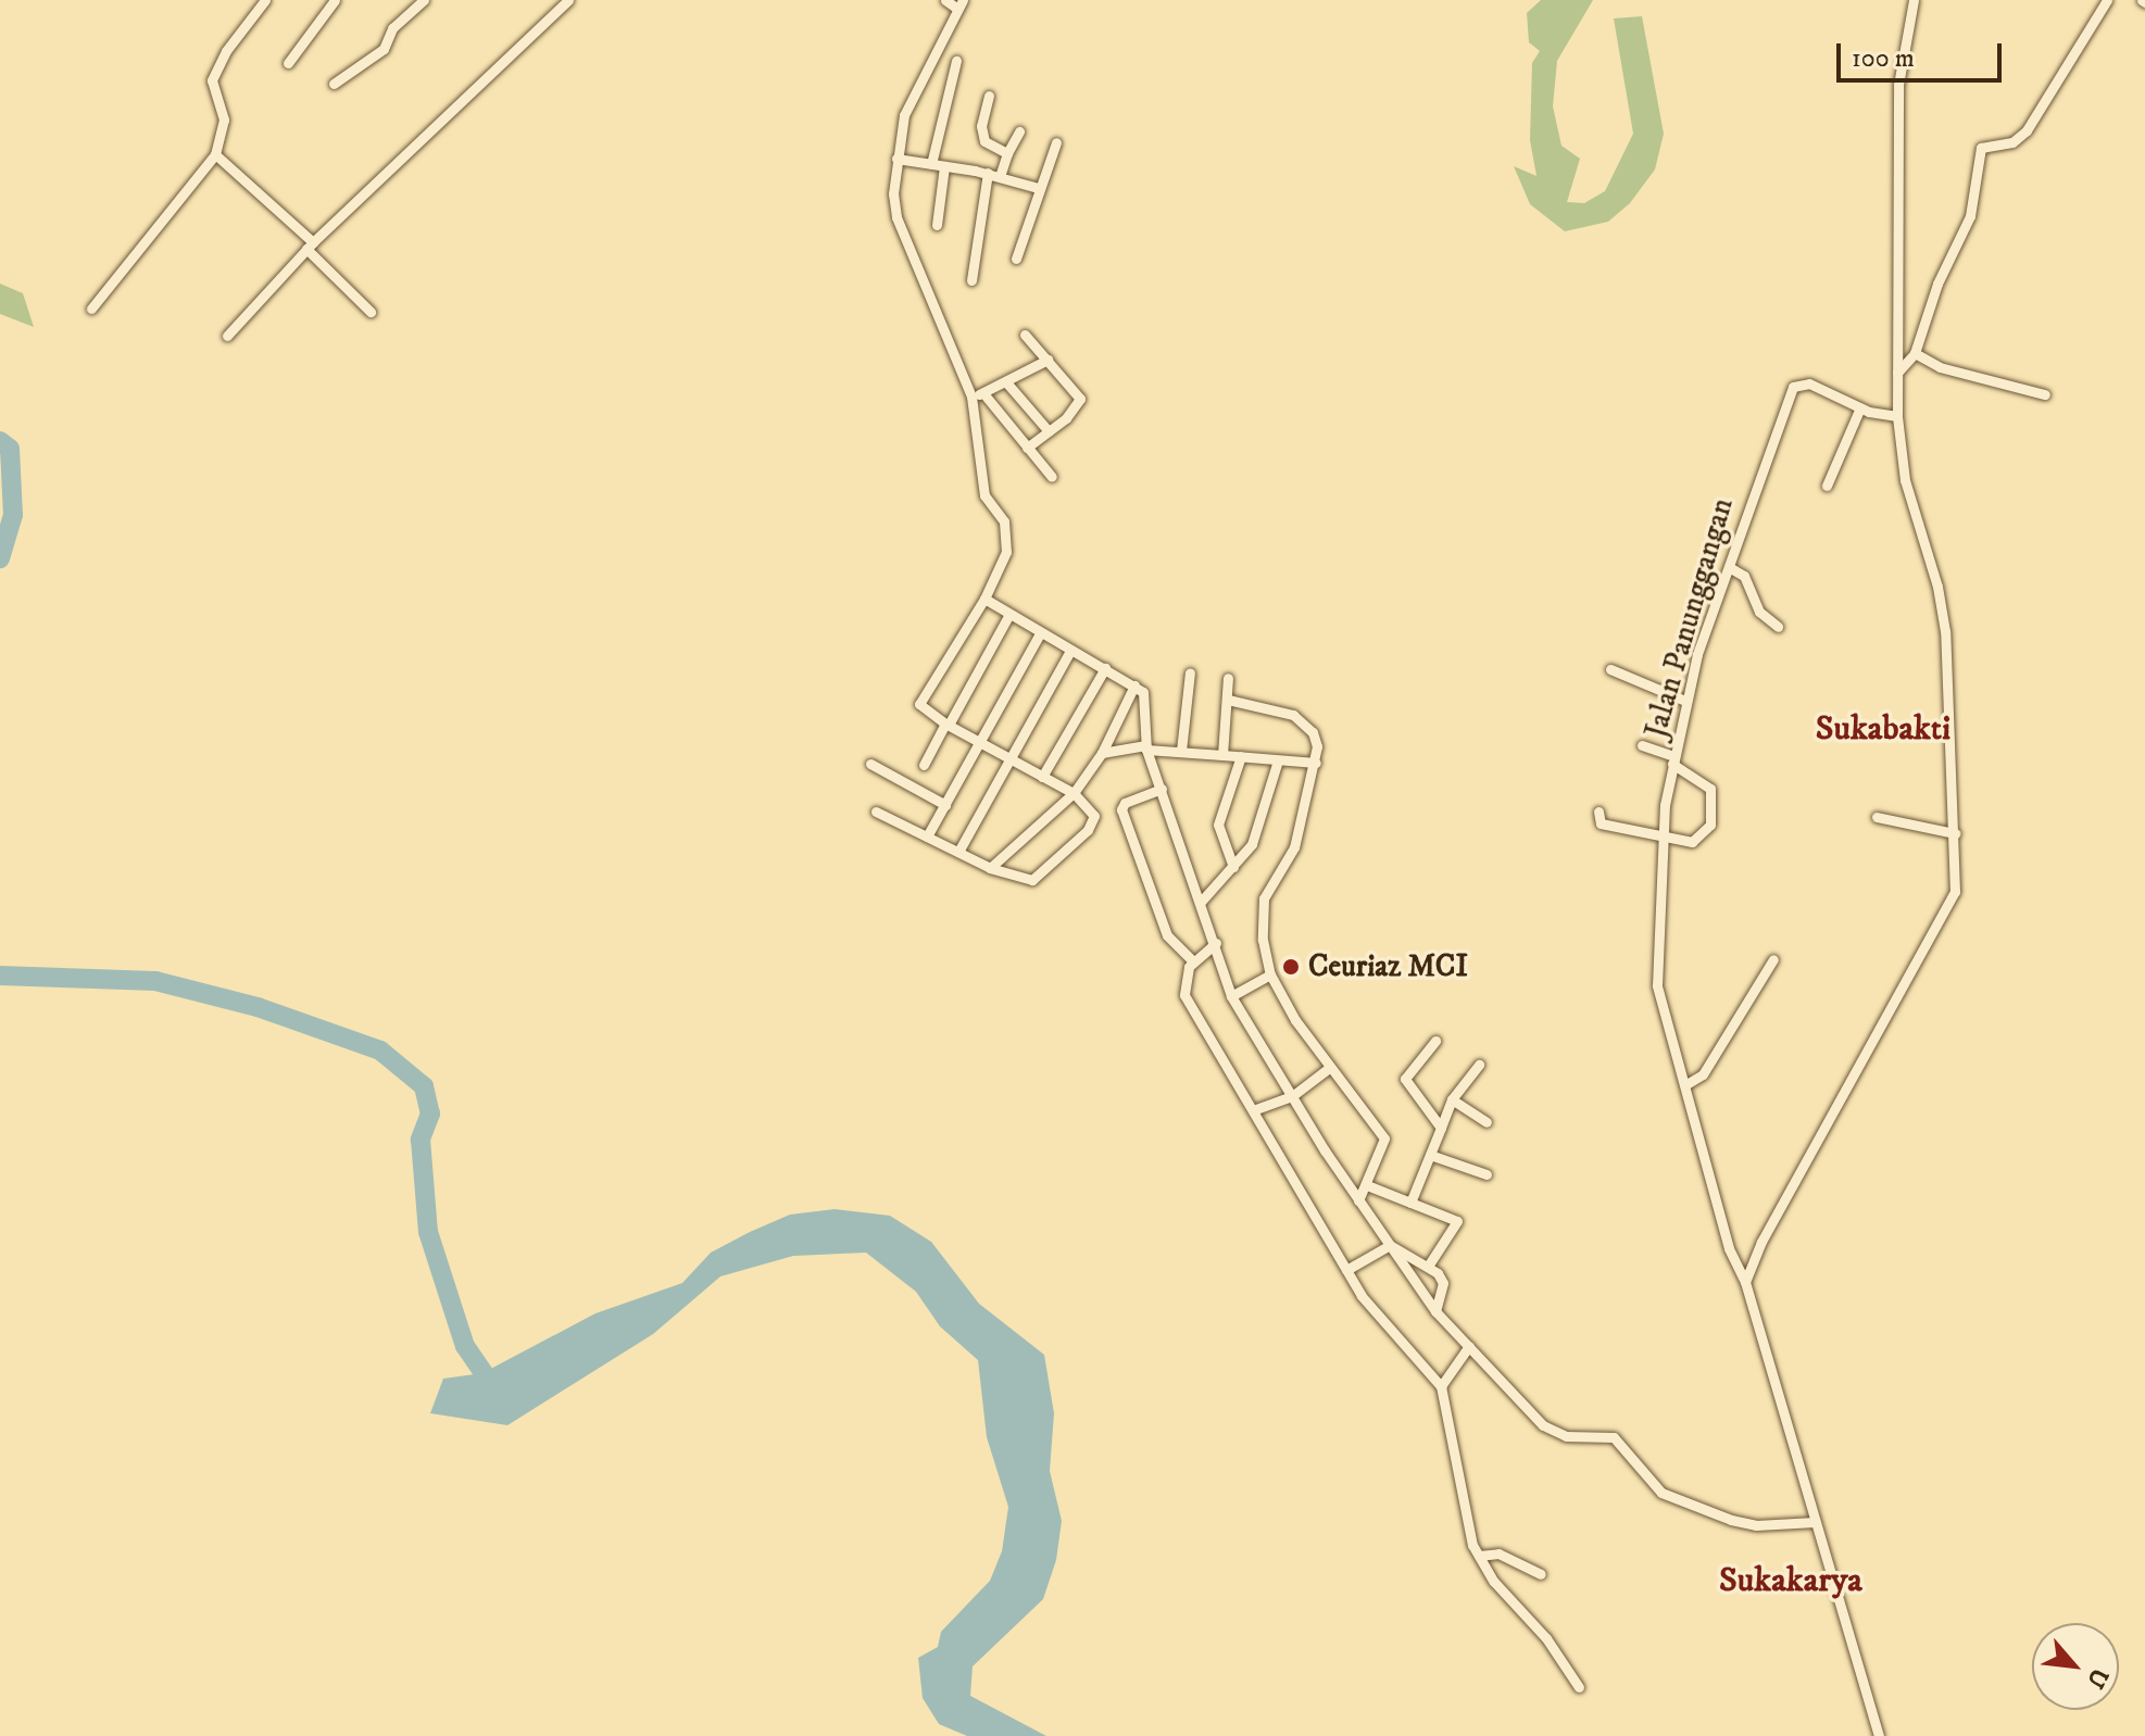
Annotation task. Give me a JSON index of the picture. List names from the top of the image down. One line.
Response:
{"streets":{"street":["Jalan Panunggangan"]},"districts":["Sukabakti","Sukakarya"],"places":["Ceuriaz MCI"],"scale_bar":"100 m","north":"bottom right"}
